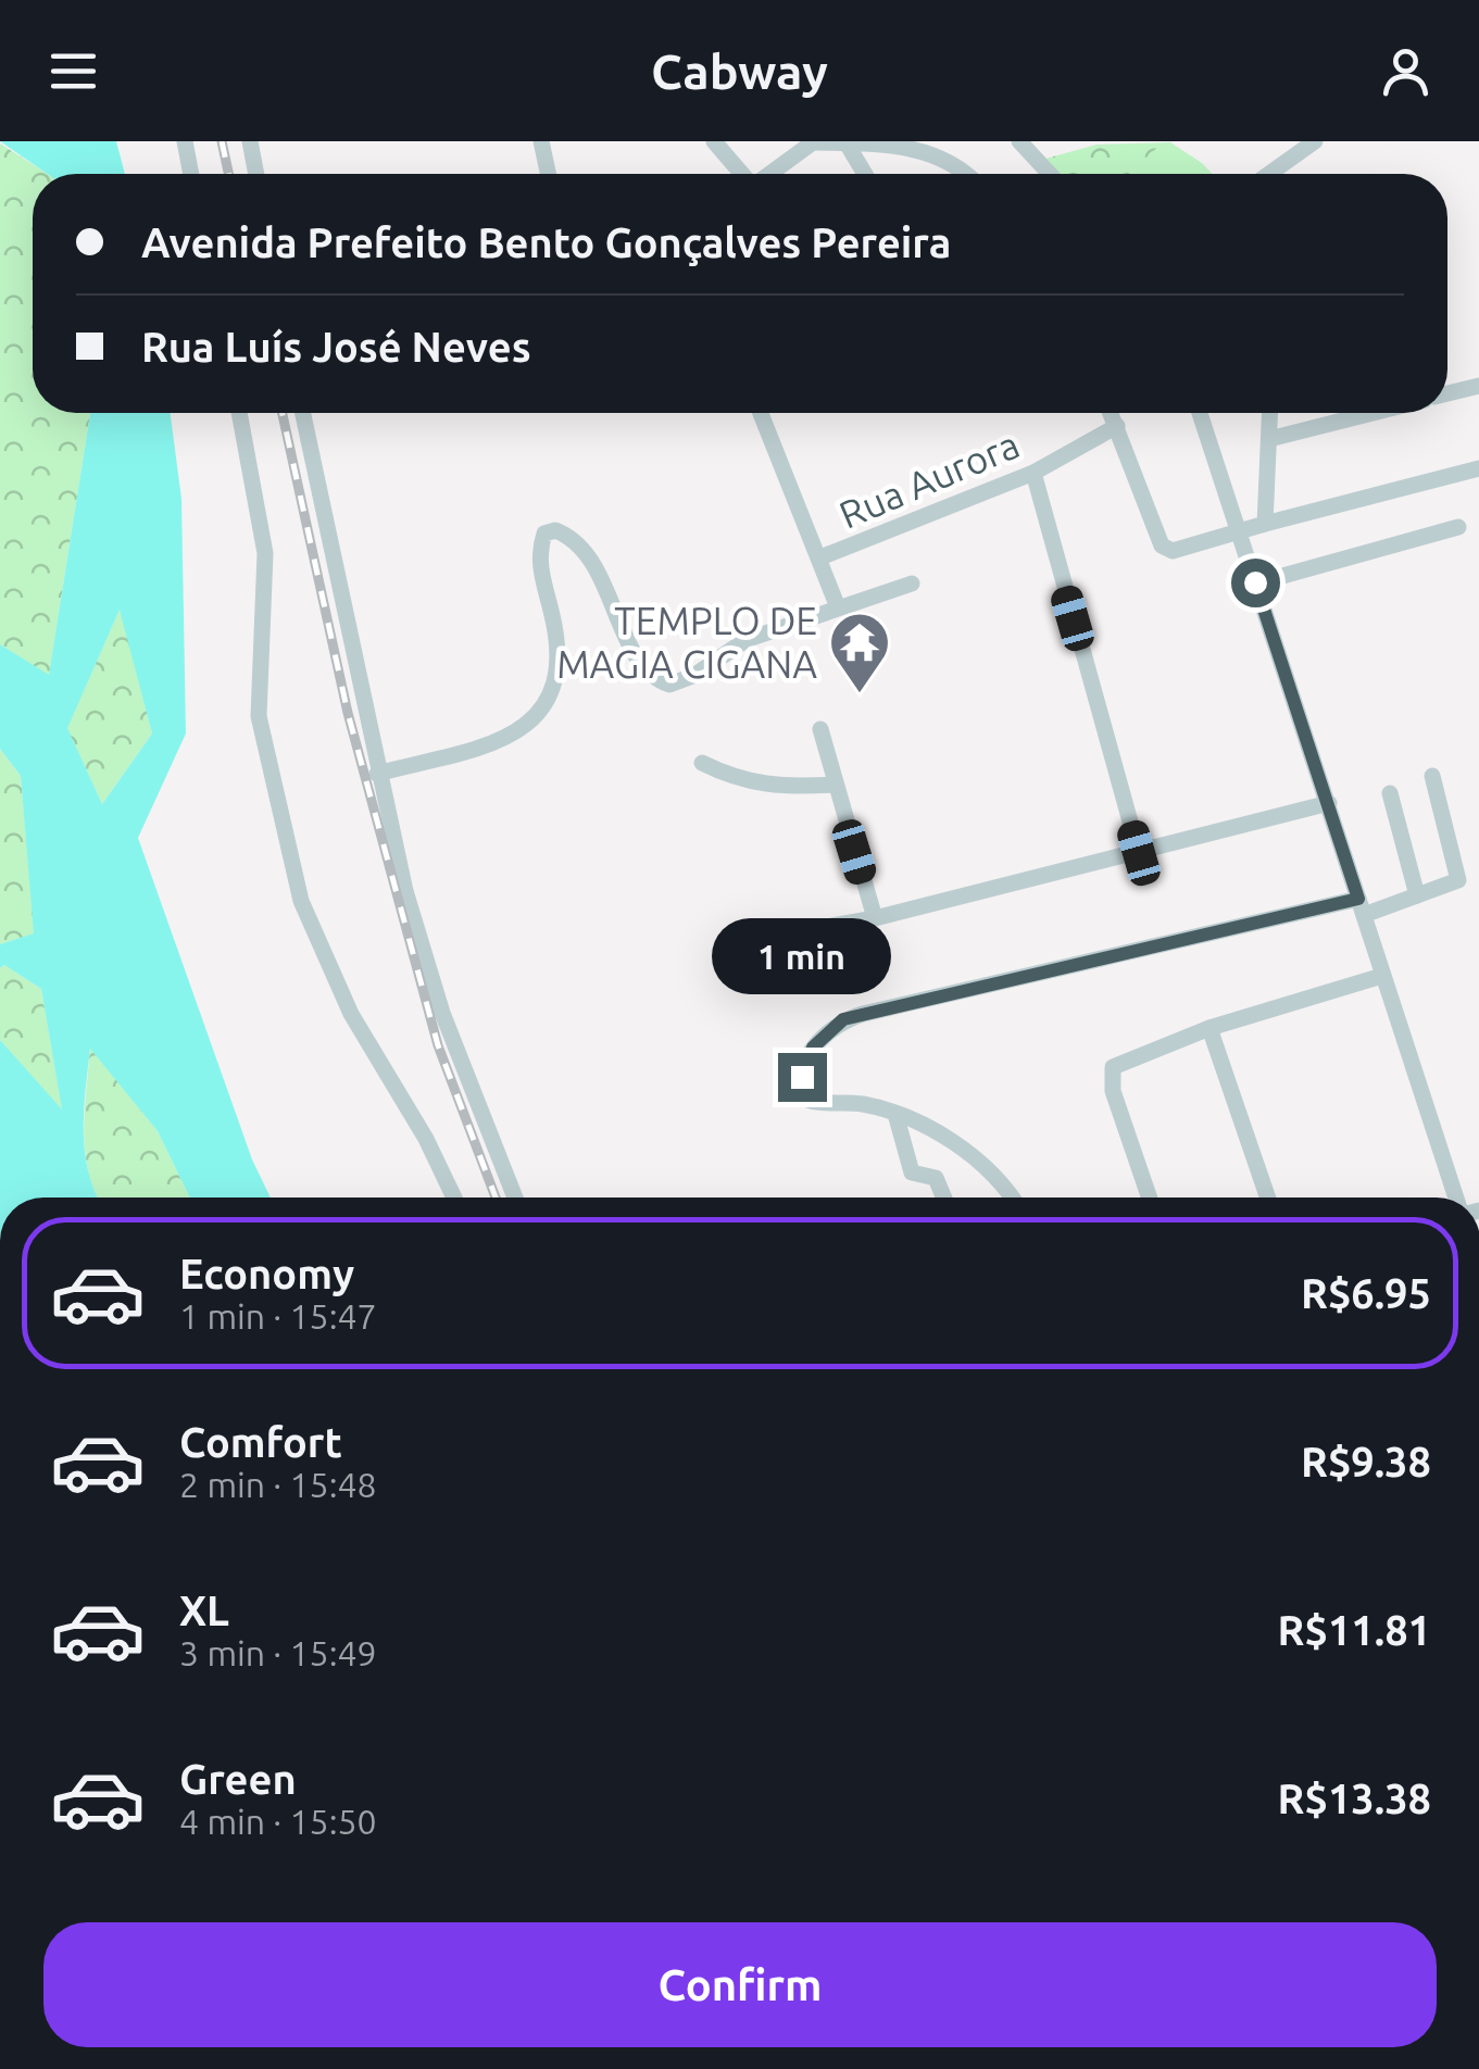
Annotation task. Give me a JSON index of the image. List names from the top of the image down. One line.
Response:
{"streets":{"street":["Rua Aurora"]},"places":{"temple":["TEMPLO DE MAGIA CIGANA"]},"page":{"header":"Cabway","banner":["Avenida Prefeito Bento Gonçalves Pereira","Rua Luís José Neves"],"bubble":"1 min","list":[{"name":"Economy","note":"1 min · 15:47","value":"R$6.95"},{"name":"Comfort","note":"2 min · 15:48","value":"R$9.38"},{"name":"XL","note":"3 min · 15:49","value":"R$11.81"},{"name":"Green","note":"4 min · 15:50","value":"R$13.38"}],"buttons":"Confirm"}}
